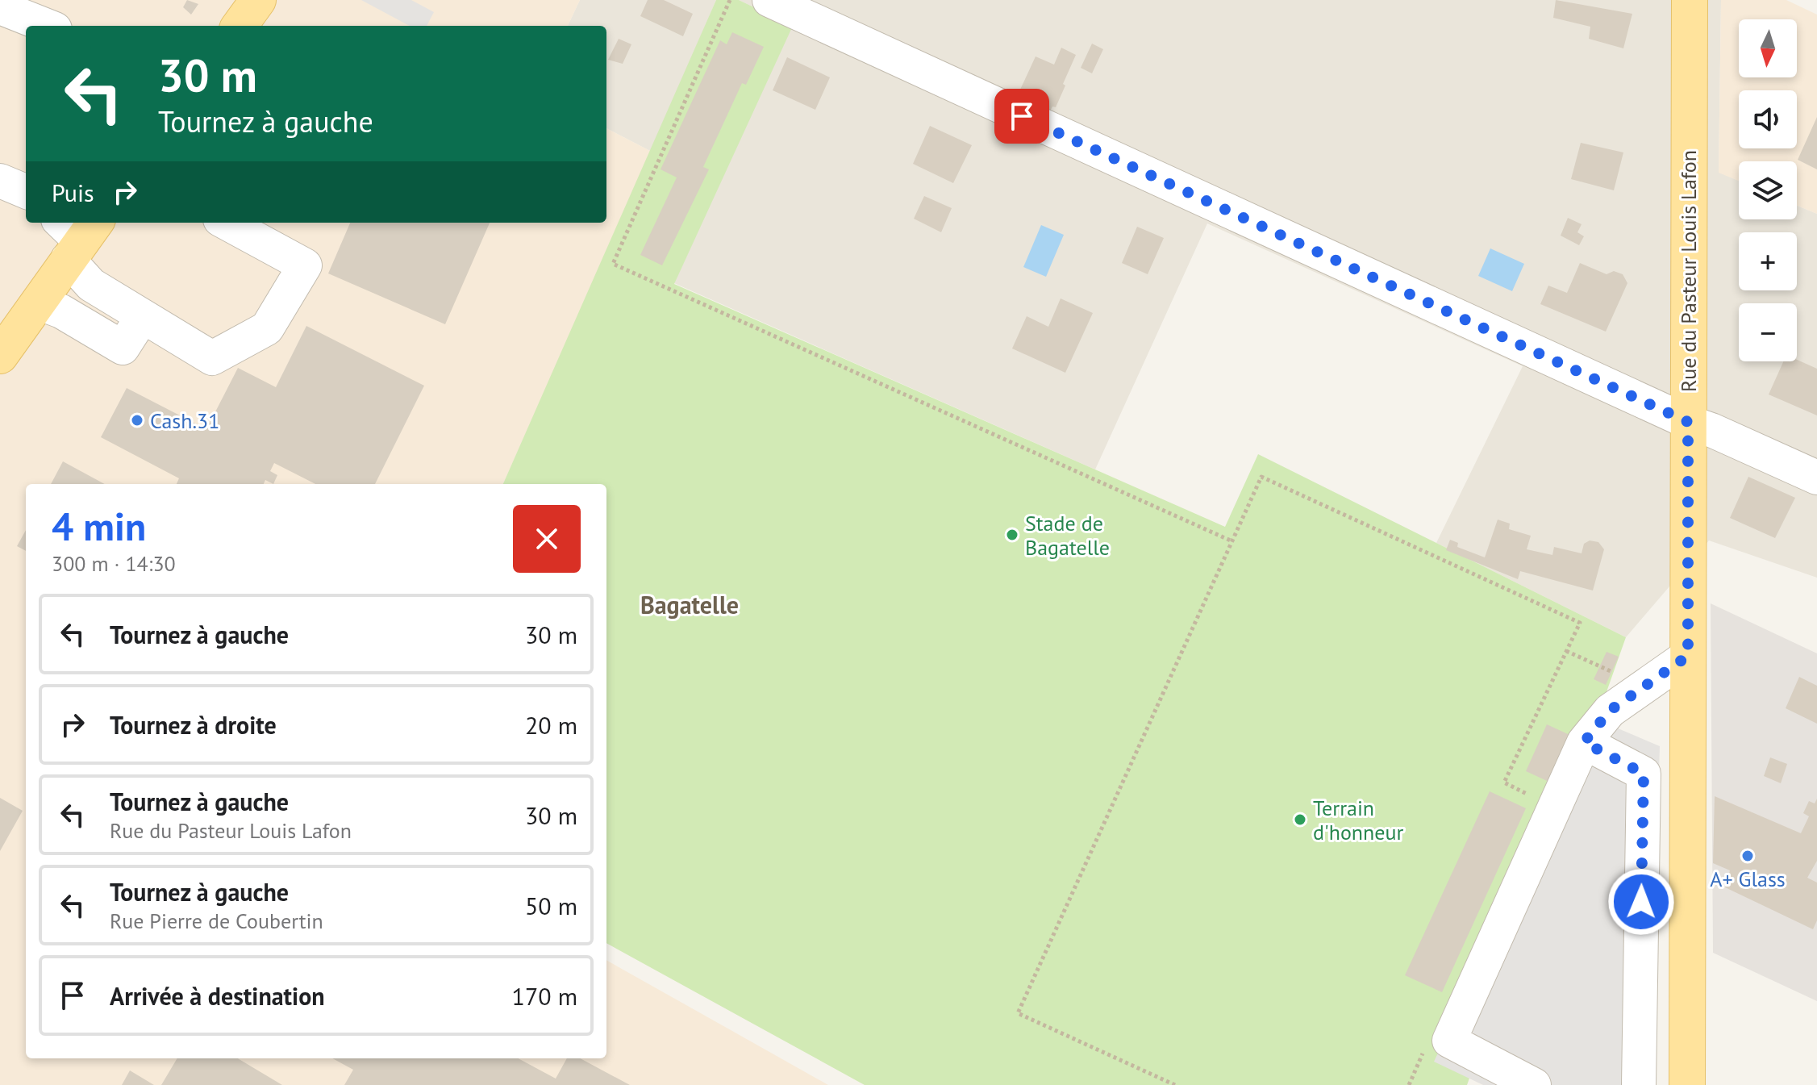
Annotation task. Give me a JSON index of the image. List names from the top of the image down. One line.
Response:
{"streets":{"main road":["Rue du Pasteur Louis Lafon"]},"districts":["Bagatelle"],"places":["Cash.31","Stade de Bagatelle","Terrain d'honneur","A+ Glass"],"north":"bottom","page":{"map_buttons":["+","−"],"turn":["30 m","Tournez à gauche"],"then":"Puis","heading":["4 min","300 m · 14:30"],"list":[{"name":"Tournez à gauche","value":"30 m"},{"name":"Tournez à droite","value":"20 m"},{"name":"Tournez à gauche","note":"Rue du Pasteur Louis Lafon","value":"30 m"},{"name":"Tournez à gauche","note":"Rue Pierre de Coubertin","value":"50 m"},{"name":"Arrivée à destination","value":"170 m"}]}}
